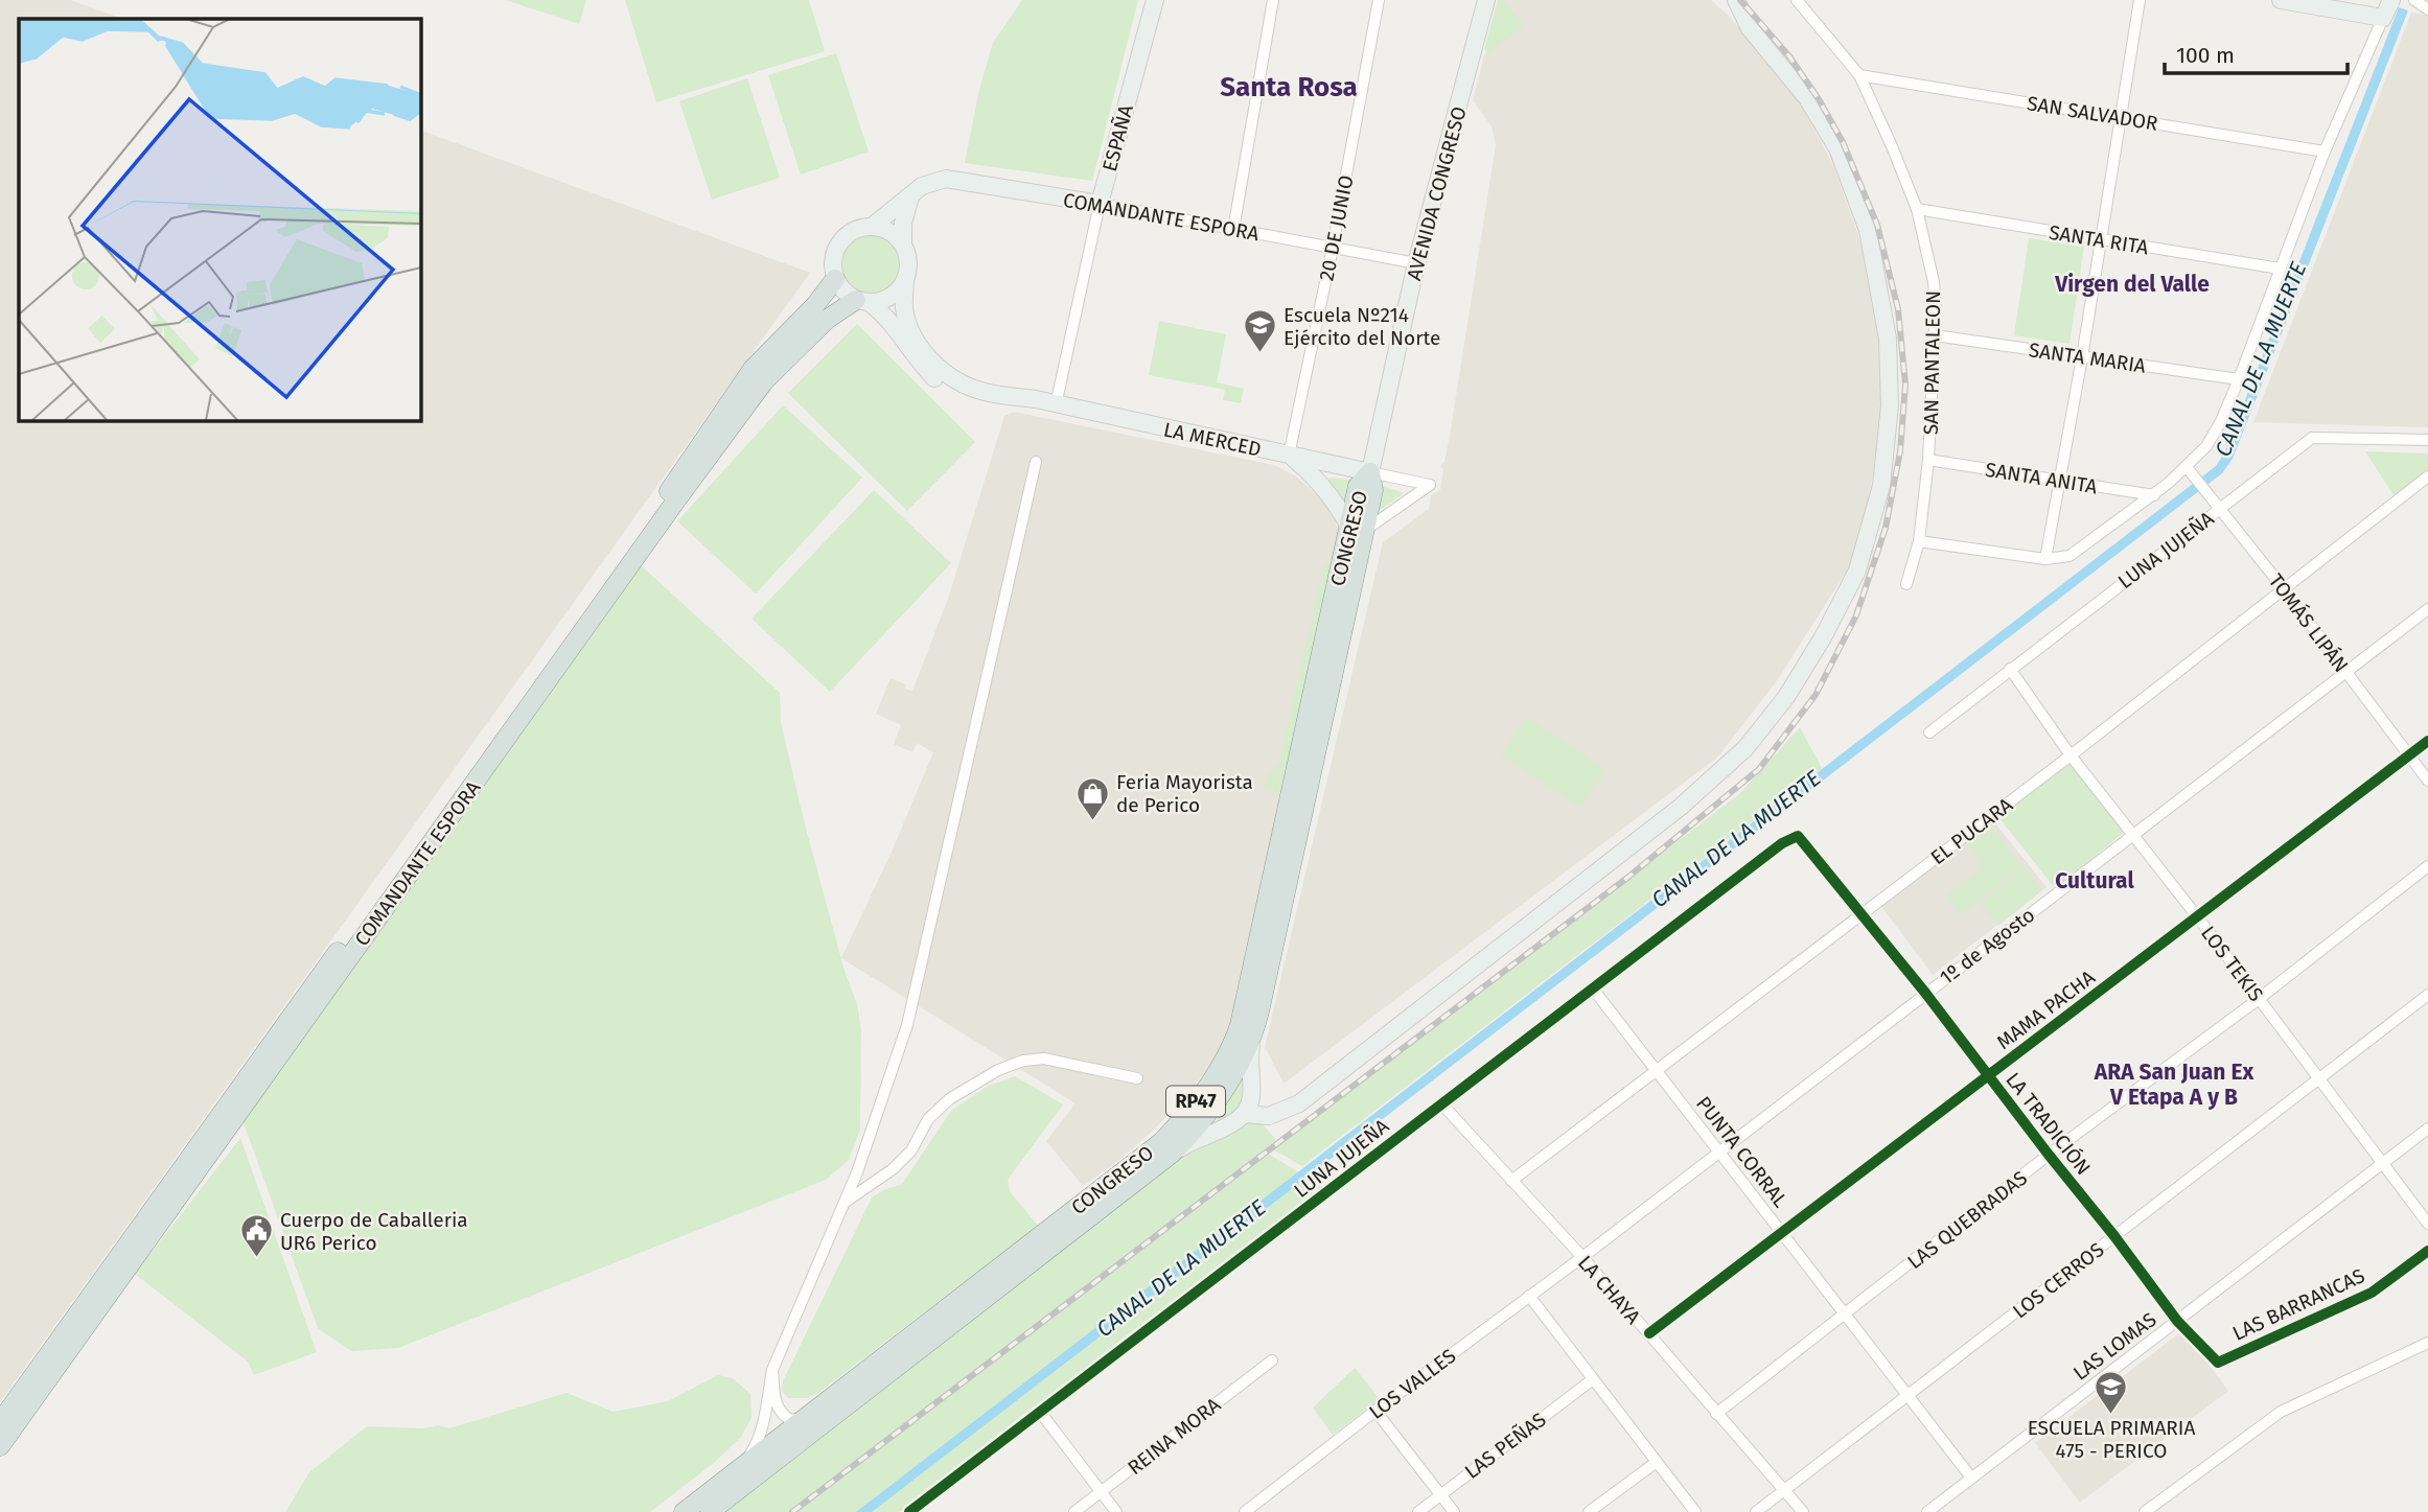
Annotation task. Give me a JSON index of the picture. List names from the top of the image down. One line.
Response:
{"streets":{"main road":["COMANDANTE ESPORA","CONGRESO","RP47"],"street":["SAN SALVADOR","ESPAÑA","AVENIDA CONGRESO","20 DE JUNIO","SANTA RITA","SANTA MARIA","SAN PANTALEON","LA MERCED","SANTA ANITA","LUNA JUJEÑA","TOMÁS LIPÁN","EL PUCARA","1º de Agosto","LOS TEKIS","MAMA PACHA","LA TRADICIÓN","PUNTA CORRAL","LAS QUEBRADAS","LOS CERROS","LA CHAYA","LAS BARRANCAS","LAS LOMAS","LOS VALLES","REINA MORA","LAS PEÑAS"]},"crossings":[["SAN SALVADOR","SAN PANTALEON"],["ESPAÑA","COMANDANTE ESPORA"],["ESPAÑA","LA MERCED"],["AVENIDA CONGRESO","COMANDANTE ESPORA"],["AVENIDA CONGRESO","LA MERCED"],["AVENIDA CONGRESO","CONGRESO"],["COMANDANTE ESPORA","20 DE JUNIO"],["20 DE JUNIO","LA MERCED"],["SANTA RITA","SAN PANTALEON"],["SANTA MARIA","SAN PANTALEON"],["SAN PANTALEON","SANTA ANITA"],["LA MERCED","CONGRESO"],["LUNA JUJEÑA","TOMÁS LIPÁN"],["LUNA JUJEÑA","LOS TEKIS"],["LUNA JUJEÑA","LA TRADICIÓN"],["LUNA JUJEÑA","PUNTA CORRAL"],["LUNA JUJEÑA","LA CHAYA"],["TOMÁS LIPÁN","EL PUCARA"],["TOMÁS LIPÁN","1º de Agosto"],["TOMÁS LIPÁN","MAMA PACHA"],["EL PUCARA","LOS TEKIS"],["EL PUCARA","LA TRADICIÓN"],["EL PUCARA","PUNTA CORRAL"],["EL PUCARA","LA CHAYA"],["1º de Agosto","LOS TEKIS"],["1º de Agosto","LA TRADICIÓN"],["1º de Agosto","PUNTA CORRAL"],["1º de Agosto","LA CHAYA"],["1º de Agosto","LOS VALLES"],["LOS TEKIS","MAMA PACHA"],["LOS TEKIS","LAS QUEBRADAS"],["LOS TEKIS","LOS CERROS"],["LOS TEKIS","LAS LOMAS"],["MAMA PACHA","LA TRADICIÓN"],["MAMA PACHA","PUNTA CORRAL"],["MAMA PACHA","LA CHAYA"],["LA TRADICIÓN","LAS QUEBRADAS"],["LA TRADICIÓN","LOS CERROS"],["LA TRADICIÓN","LAS BARRANCAS"],["LA TRADICIÓN","LAS LOMAS"],["PUNTA CORRAL","LAS QUEBRADAS"],["PUNTA CORRAL","LOS CERROS"],["PUNTA CORRAL","LAS LOMAS"],["LAS QUEBRADAS","LA CHAYA"],["LOS CERROS","LA CHAYA"],["LA CHAYA","LOS VALLES"]],"districts":["Santa Rosa","Virgen del Valle","Cultural","ARA San Juan Ex V Etapa A y B"],"water":["CANAL DE LA MUERTE"],"places":{"school or university":["Escuela Nº214 Ejército del Norte","ESCUELA PRIMARIA 475 - PERICO"],"shop":["Feria Mayorista de Perico"],"public building":["Cuerpo de Caballeria UR6 Perico"]},"scale_bar":"100 m"}
